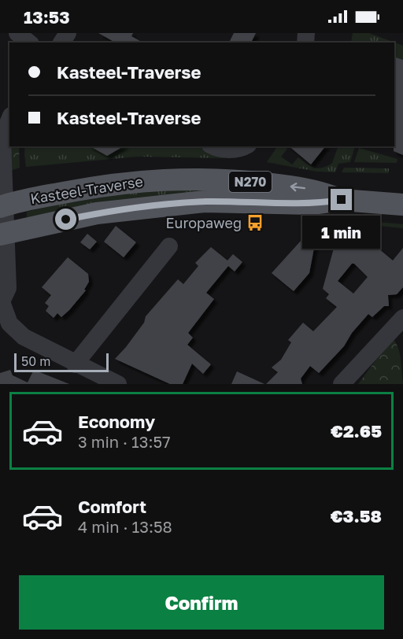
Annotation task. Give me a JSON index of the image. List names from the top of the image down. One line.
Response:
{"streets":{"main road":["N270","Kasteel-Traverse"]},"places":{"bus stop":["Europaweg"]},"scale_bar":"50 m","page":{"status":"13:53","banner":["Kasteel-Traverse","Kasteel-Traverse"],"bubble":"1 min","scale":"50 m","list":[{"name":"Economy","note":"3 min · 13:57","value":"€2.65"},{"name":"Comfort","note":"4 min · 13:58","value":"€3.58"}],"buttons":"Confirm"}}
